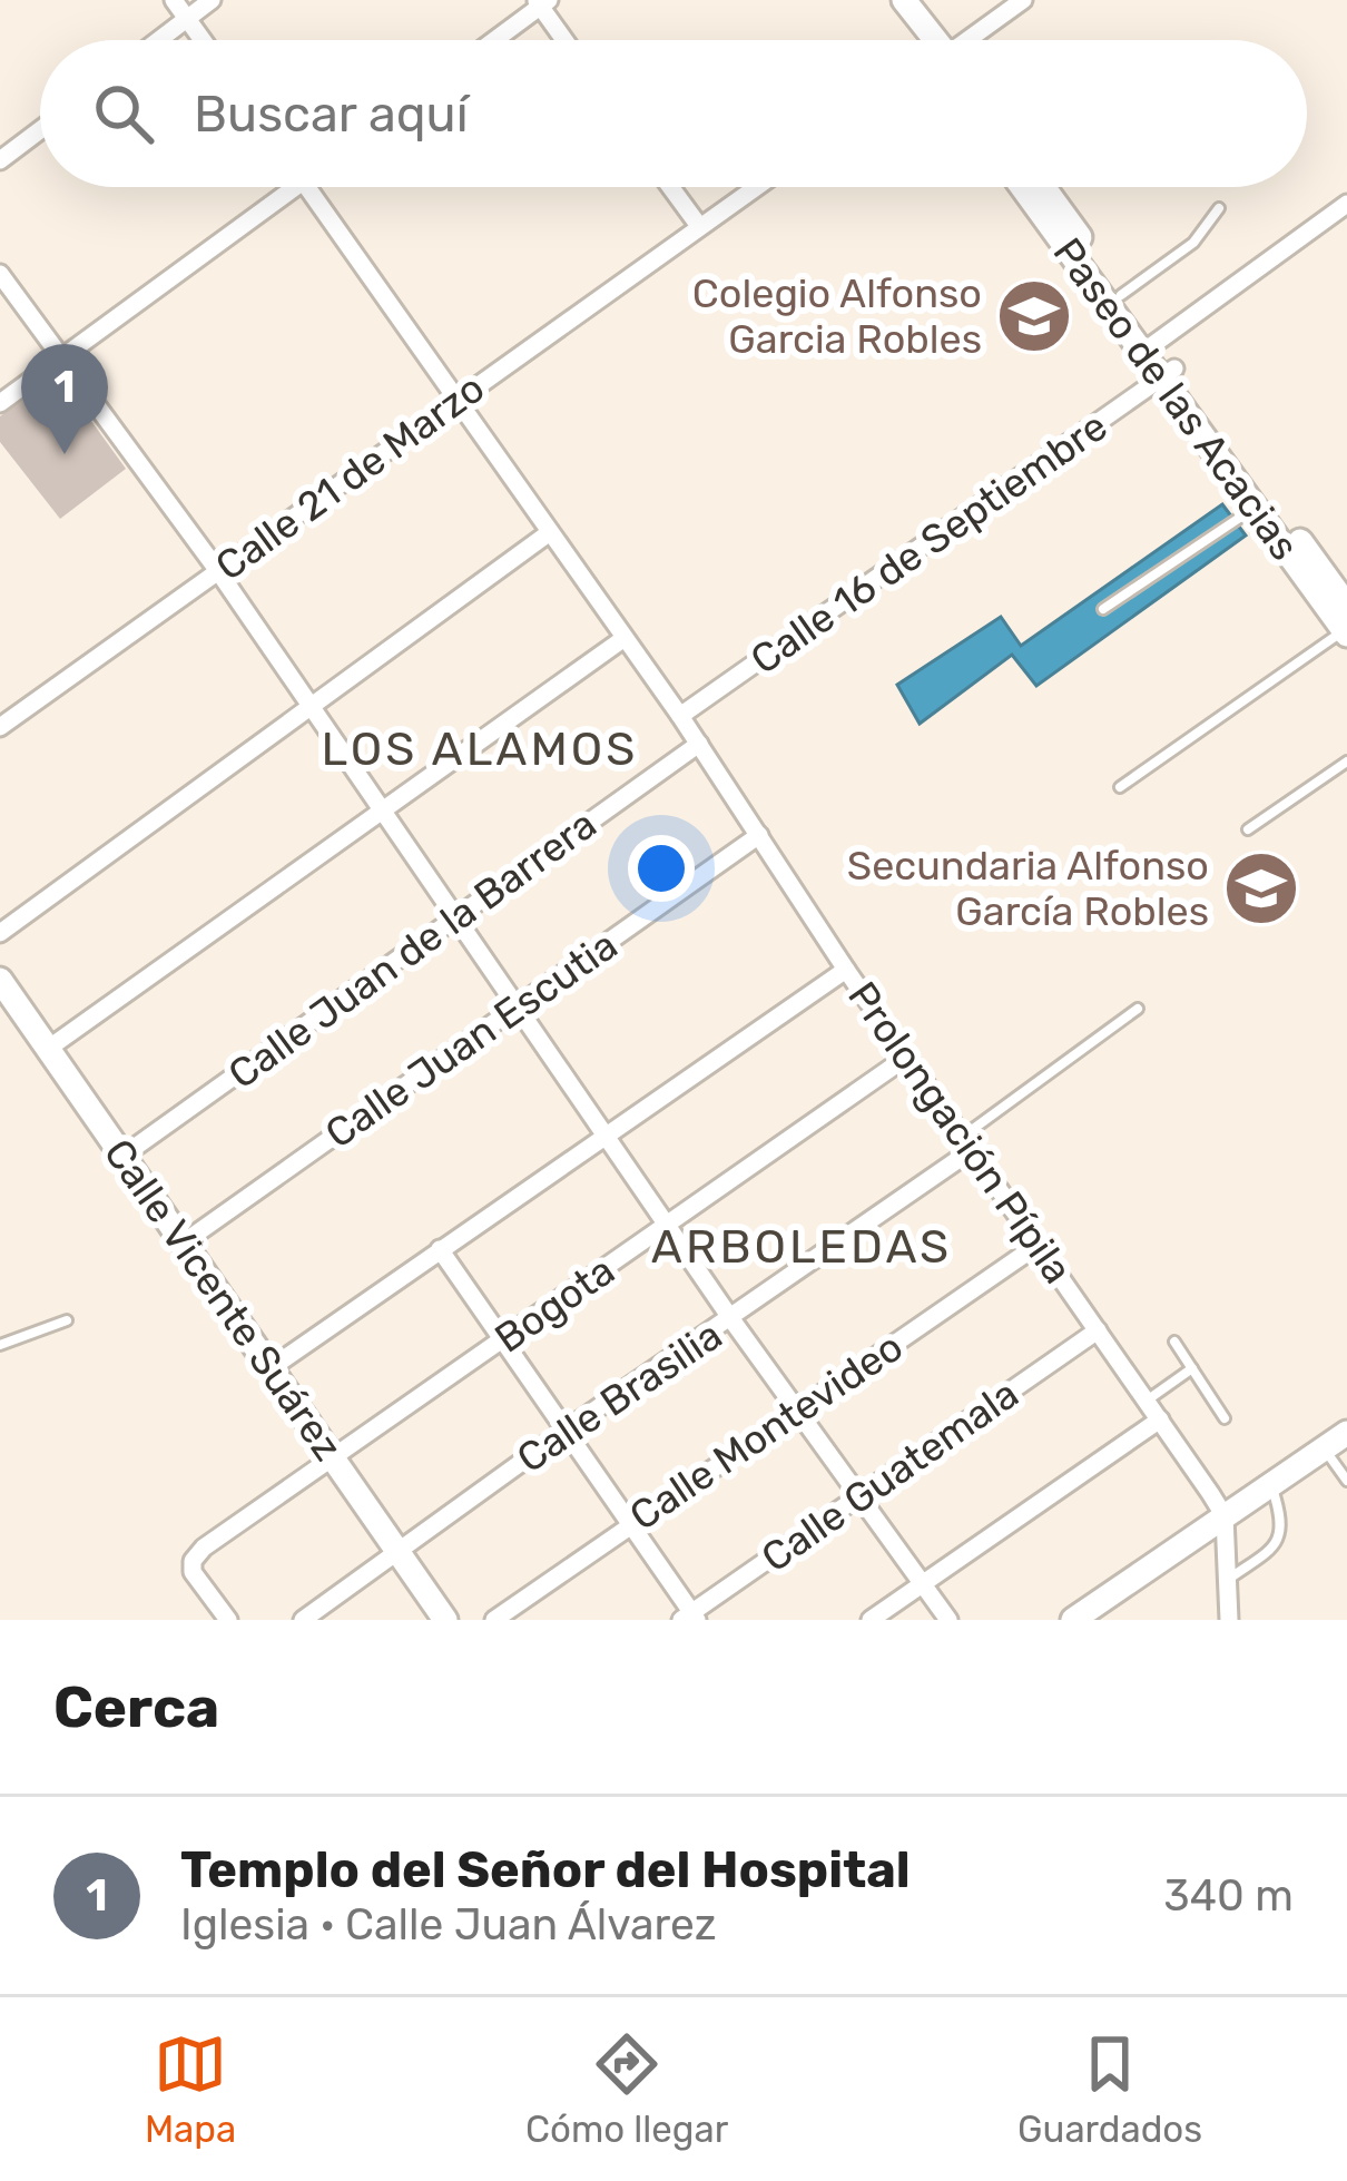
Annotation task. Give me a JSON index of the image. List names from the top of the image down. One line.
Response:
{"streets":{"street":["Paseo de las Acacias","Calle 21 de Marzo","Calle 16 de Septiembre","Calle Juan de la Barrera","Calle Juan Escutia","Prolongación Pípila","Calle Vicente Suárez","Bogota","Calle Brasilia","Calle Montevideo","Calle Guatemala"]},"crossings":[["Paseo de las Acacias","Calle 16 de Septiembre"],["Calle 21 de Marzo","Prolongación Pípila"],["Calle 16 de Septiembre","Prolongación Pípila"],["Calle Juan de la Barrera","Prolongación Pípila"],["Calle Juan de la Barrera","Calle Vicente Suárez"],["Calle Juan Escutia","Prolongación Pípila"],["Calle Juan Escutia","Calle Vicente Suárez"],["Prolongación Pípila","Bogota"],["Prolongación Pípila","Calle Brasilia"],["Prolongación Pípila","Calle Montevideo"],["Prolongación Pípila","Calle Guatemala"],["Calle Vicente Suárez","Bogota"],["Calle Vicente Suárez","Calle Brasilia"]],"districts":["LOS ALAMOS","ARBOLEDAS"],"places":{"school or university":["Colegio Alfonso Garcia Robles","Secundaria Alfonso García Robles"]},"page":{"search":"Buscar aquí","pins":"1","heading":"Cerca","list":[{"mark":"1","name":"Templo del Señor del Hospital","note":"Iglesia · Calle Juan Álvarez","value":"340 m"}],"nav":["Mapa","Cómo llegar","Guardados"]}}
